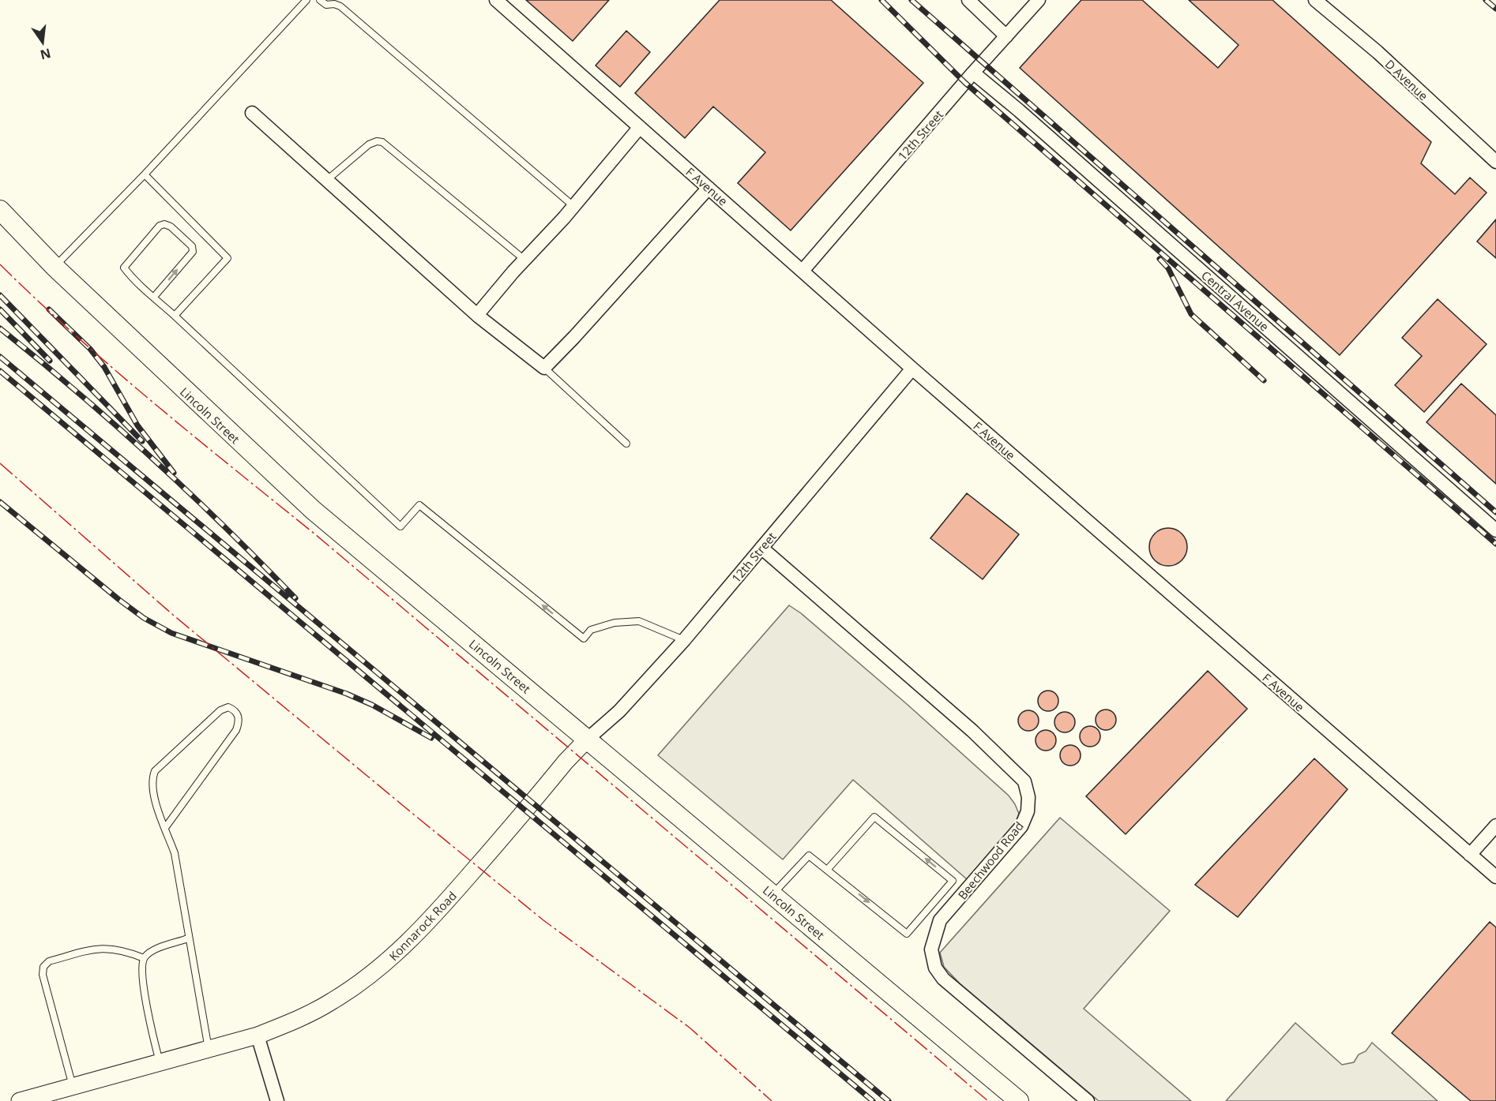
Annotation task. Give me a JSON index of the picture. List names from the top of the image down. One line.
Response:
{"streets":{"main road":["Lincoln Street"],"street":["D Avenue","12th Street","F Avenue","Central Avenue","Beechwood Road","Konnarock Road"]},"crossings":[["12th Street","F Avenue"],["12th Street","Central Avenue"],["12th Street","Lincoln Street"],["12th Street","Beechwood Road"],["12th Street","Konnarock Road"],["Lincoln Street","Konnarock Road"]],"north":"bottom"}
